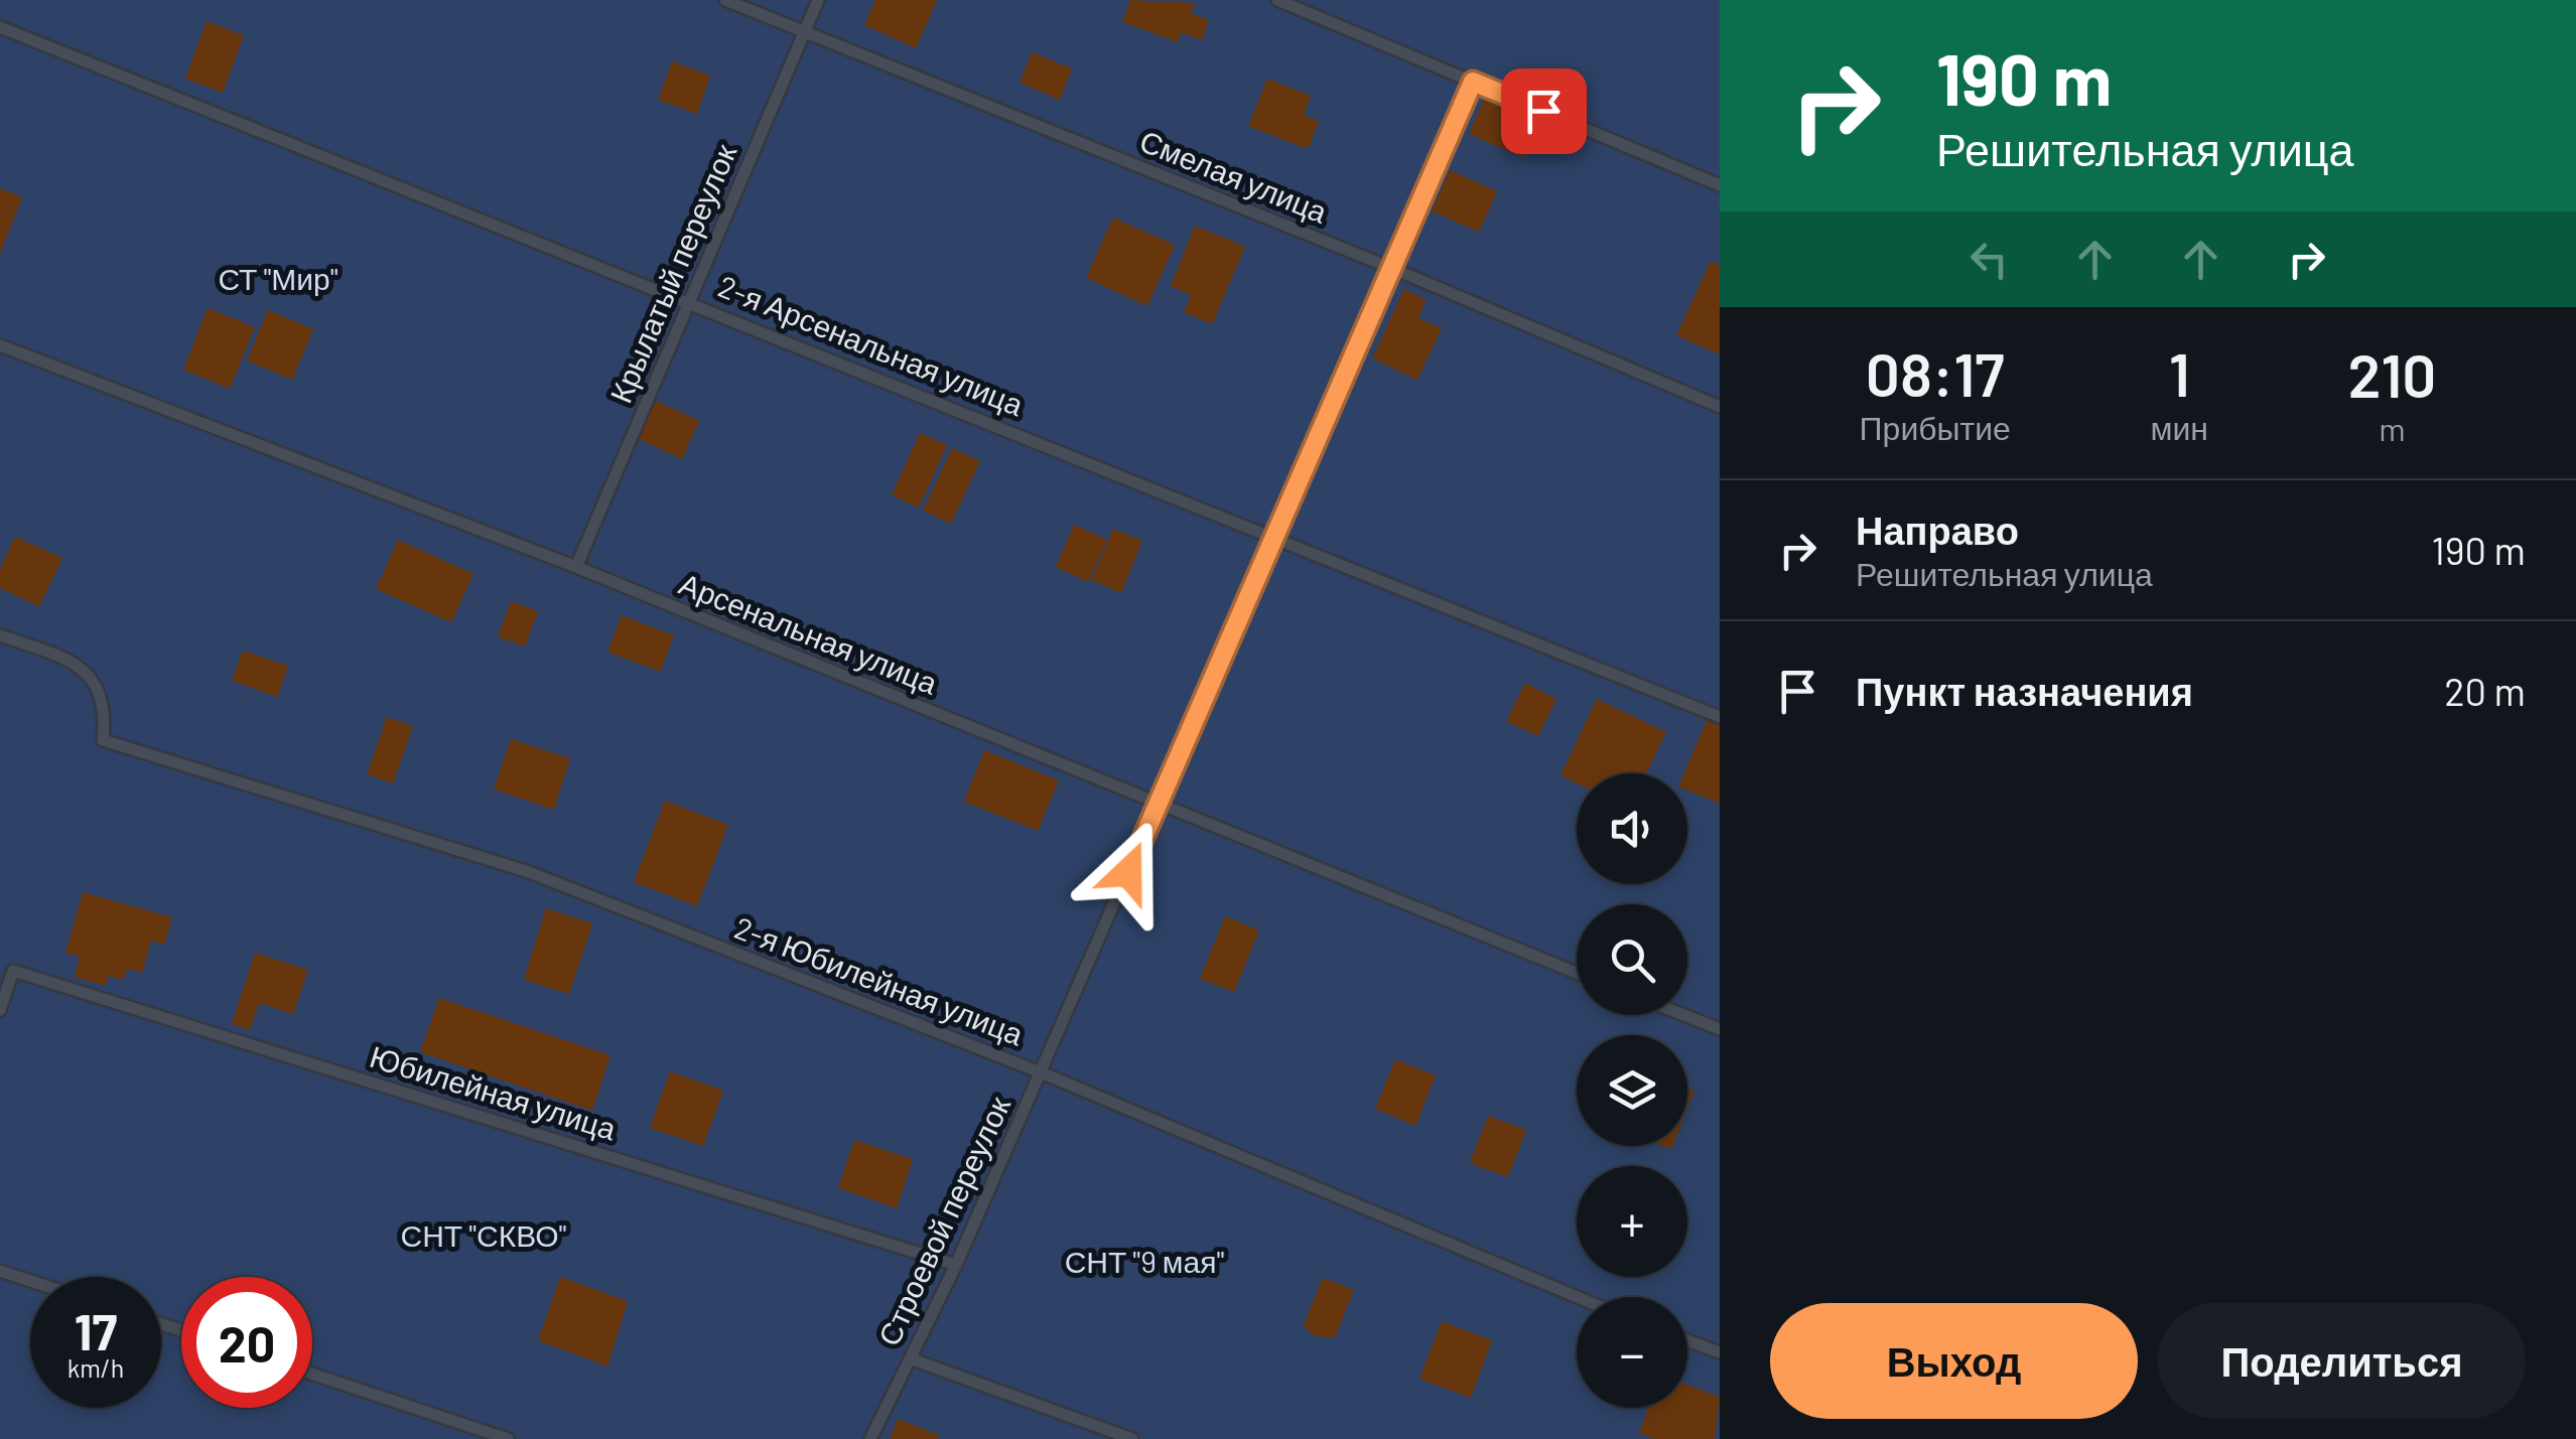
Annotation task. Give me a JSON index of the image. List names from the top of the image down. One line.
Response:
{"streets":{"lane":["Смелая улица","Крылатый переулок","2-я Арсенальная улица","Арсенальная улица","2-я Юбилейная улица","Юбилейная улица","Строевой переулок"]},"crossings":[["Смелая улица","Крылатый переулок"],["Смелая улица","Строевой переулок"],["Крылатый переулок","2-я Арсенальная улица"],["Крылатый переулок","Арсенальная улица"],["2-я Арсенальная улица","Строевой переулок"],["Арсенальная улица","Строевой переулок"],["2-я Юбилейная улица","Строевой переулок"],["Юбилейная улица","Строевой переулок"]],"parks":["СТ \"Мир\"","СНТ \"СКВО\"","СНТ \"9 мая\""],"page":{"turn":["190 m","Решительная улица"],"eta":["08:17","Прибытие","1","мин","210","m"],"list":[{"name":"Направо","note":"Решительная улица","value":"190 m"},{"name":"Пункт назначения","value":"20 m"}],"map_buttons":["+","−"],"speed":"17 km/h","limit":"20","buttons":["Выход","Поделиться"]}}
